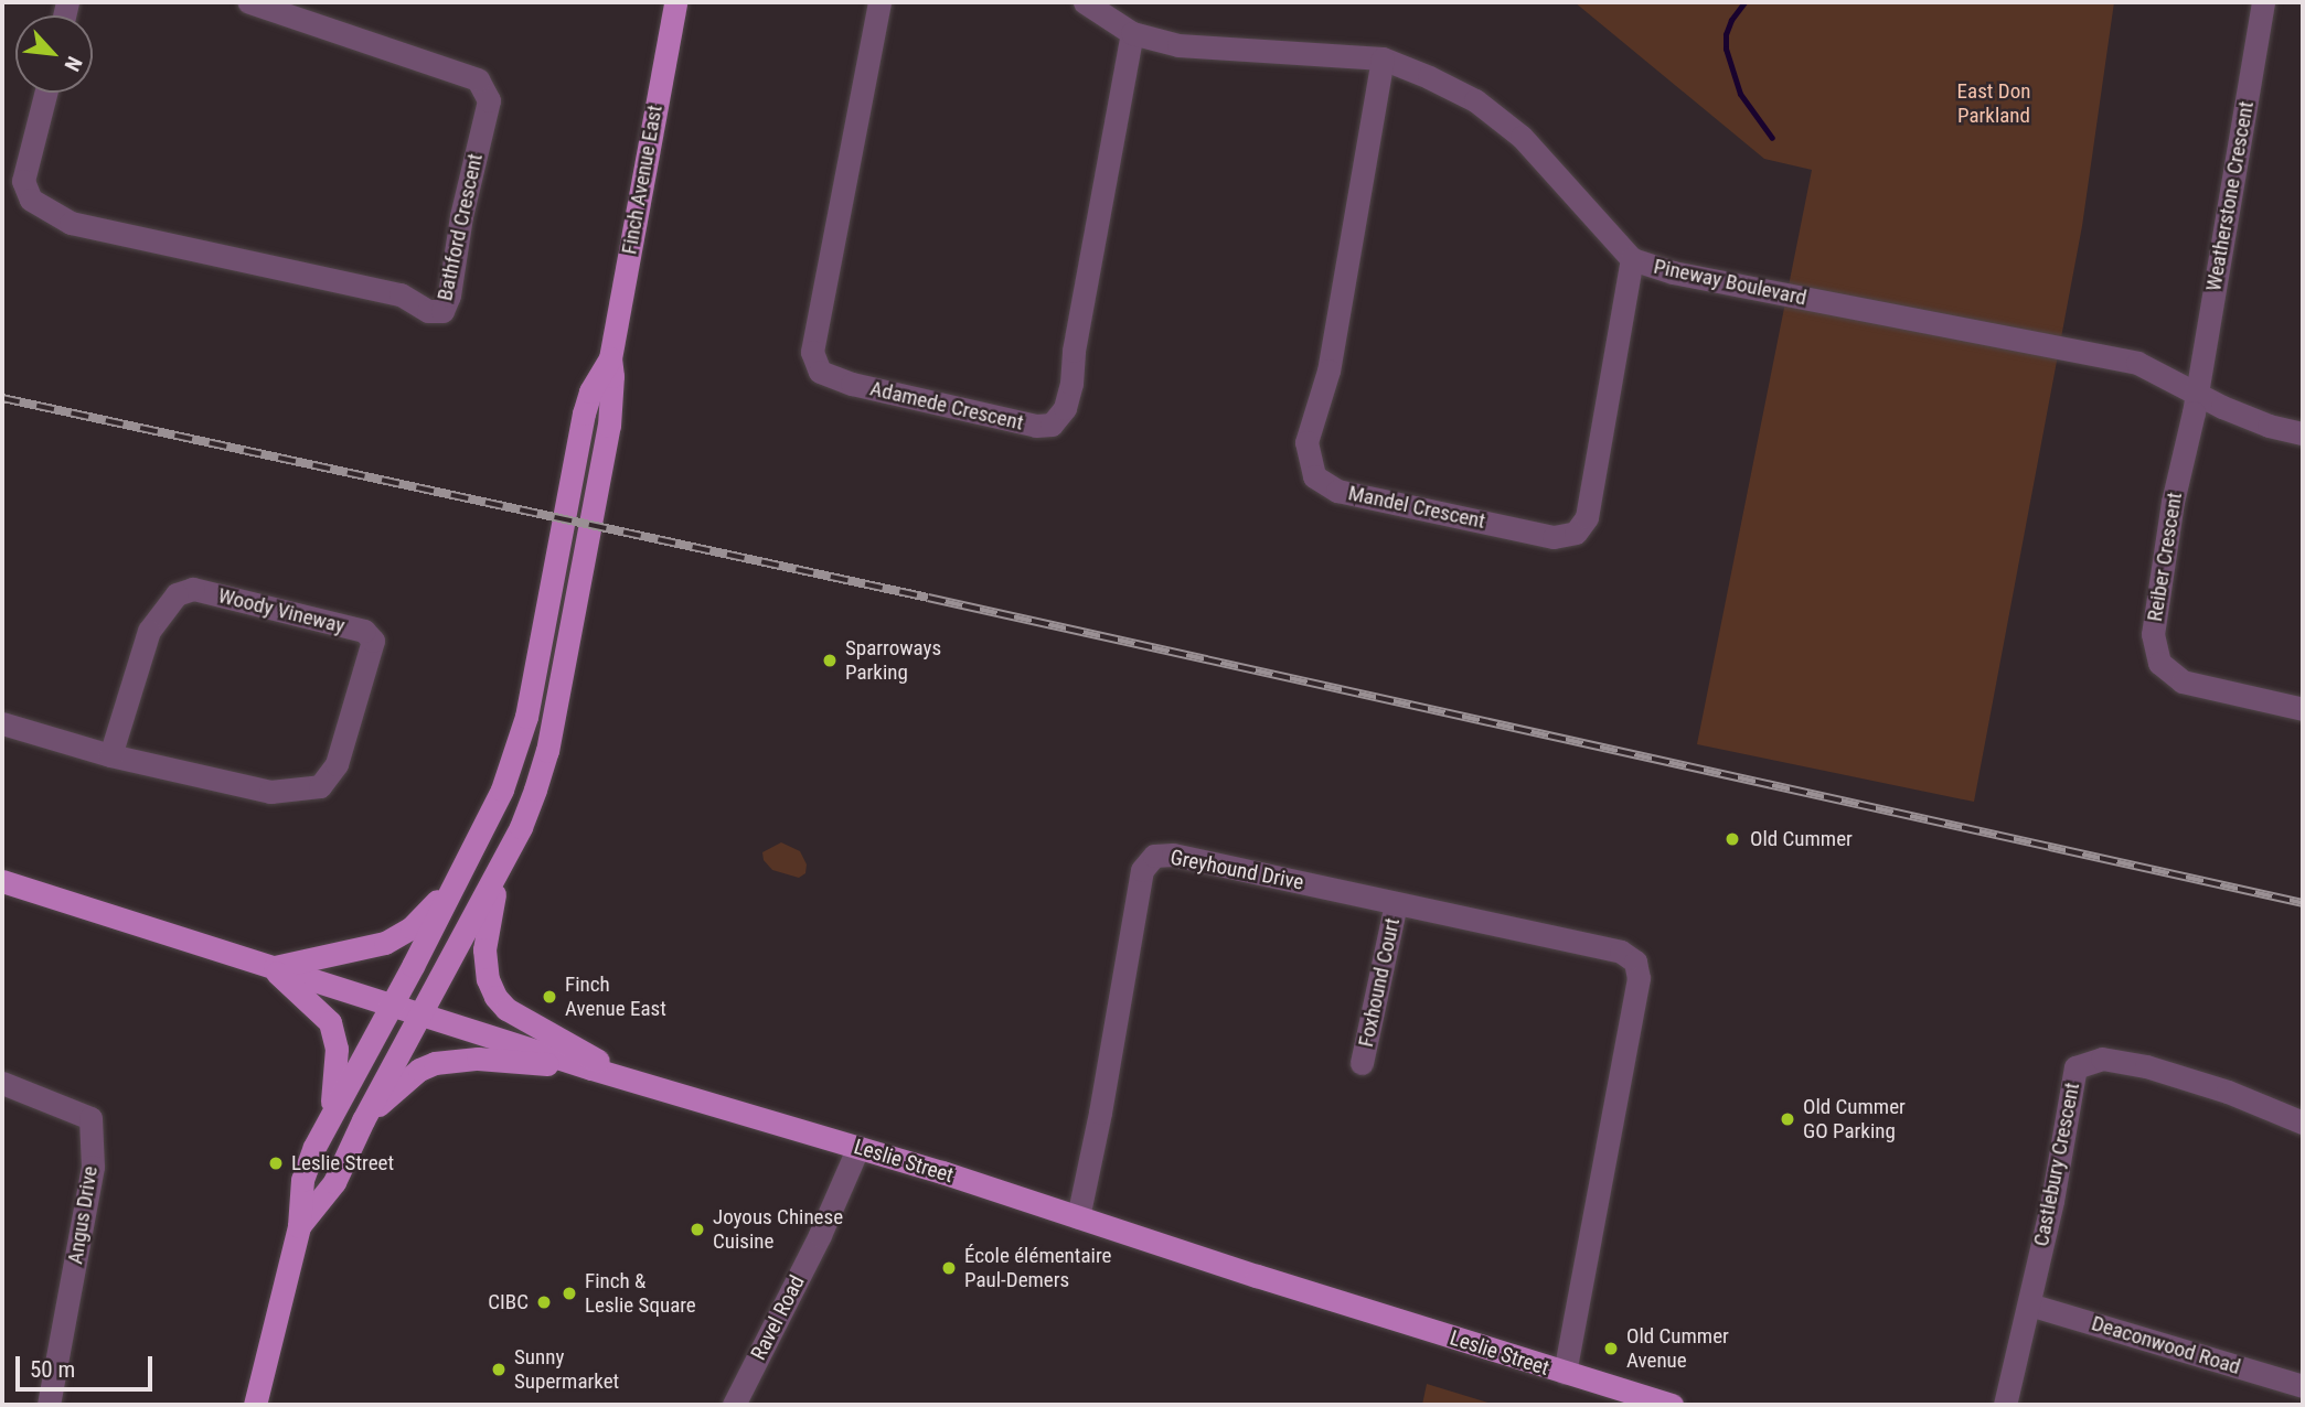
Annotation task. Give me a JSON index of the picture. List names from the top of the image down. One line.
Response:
{"streets":{"main road":["Finch Avenue East","Leslie Street"],"street":["Weatherstone Crescent","Bathford Crescent","Pineway Boulevard","Adamede Crescent","Mandel Crescent","Reiber Crescent","Woody Vineway","Greyhound Drive","Foxhound Court","Castlebury Crescent","Angus Drive","Ravel Road","Deaconwood Road"]},"crossings":[["Finch Avenue East","Leslie Street"],["Weatherstone Crescent","Pineway Boulevard"],["Weatherstone Crescent","Reiber Crescent"],["Pineway Boulevard","Adamede Crescent"],["Pineway Boulevard","Mandel Crescent"],["Pineway Boulevard","Reiber Crescent"],["Greyhound Drive","Foxhound Court"],["Greyhound Drive","Leslie Street"],["Leslie Street","Ravel Road"],["Castlebury Crescent","Deaconwood Road"]],"parks":["East Don Parkland"],"places":["Sparroways Parking","Old Cummer","Finch Avenue East","Old Cummer GO Parking","Leslie Street","Joyous Chinese Cuisine","École élémentaire Paul-Demers","Finch & Leslie Square","CIBC","Old Cummer Avenue","Sunny Supermarket"],"scale_bar":"50 m","north":"bottom right"}
